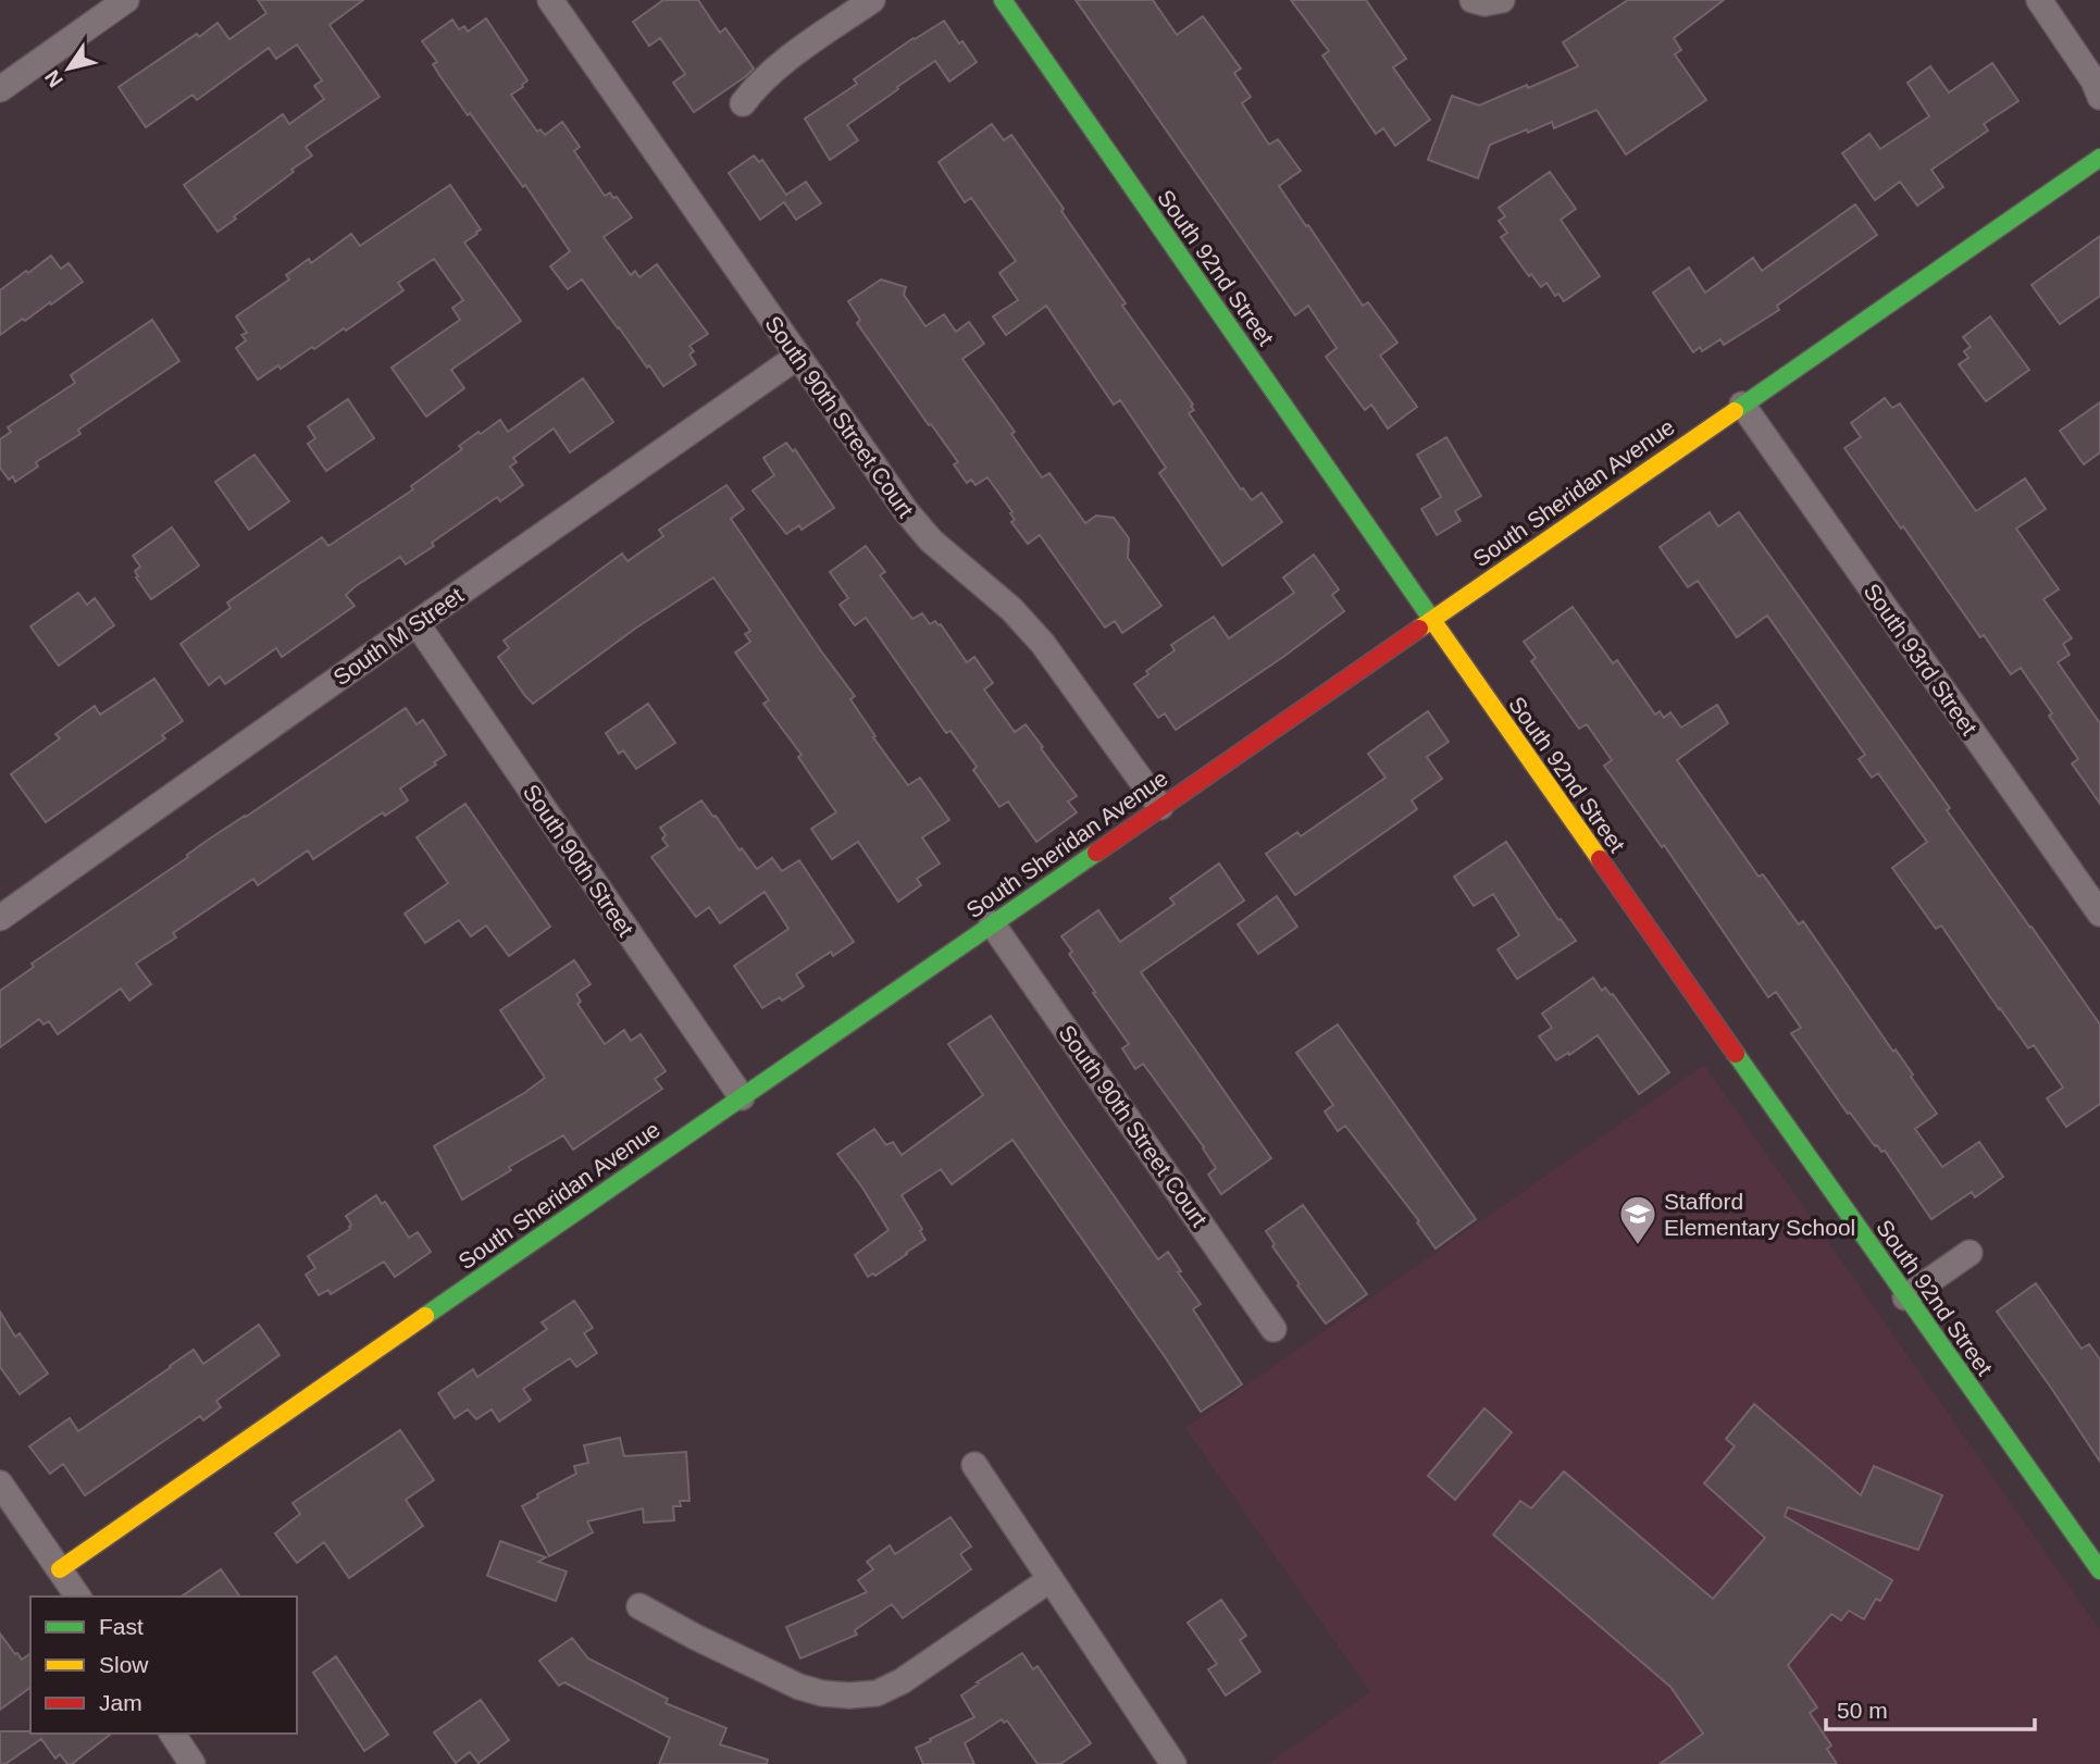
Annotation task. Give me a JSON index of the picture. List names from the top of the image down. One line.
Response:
{"streets":{"street":["South 92nd Street","South 90th Street Court","South Sheridan Avenue","South M Street","South 93rd Street","South 90th Street"]},"crossings":[["South 92nd Street","South Sheridan Avenue"],["South 90th Street Court","South Sheridan Avenue"],["South 90th Street Court","South M Street"],["South Sheridan Avenue","South 93rd Street"],["South Sheridan Avenue","South 90th Street"],["South M Street","South 90th Street"]],"places":{"school or university":["Stafford Elementary School"]},"legend":["Fast","Slow","Jam"],"scale_bar":"50 m","north":"bottom left"}
